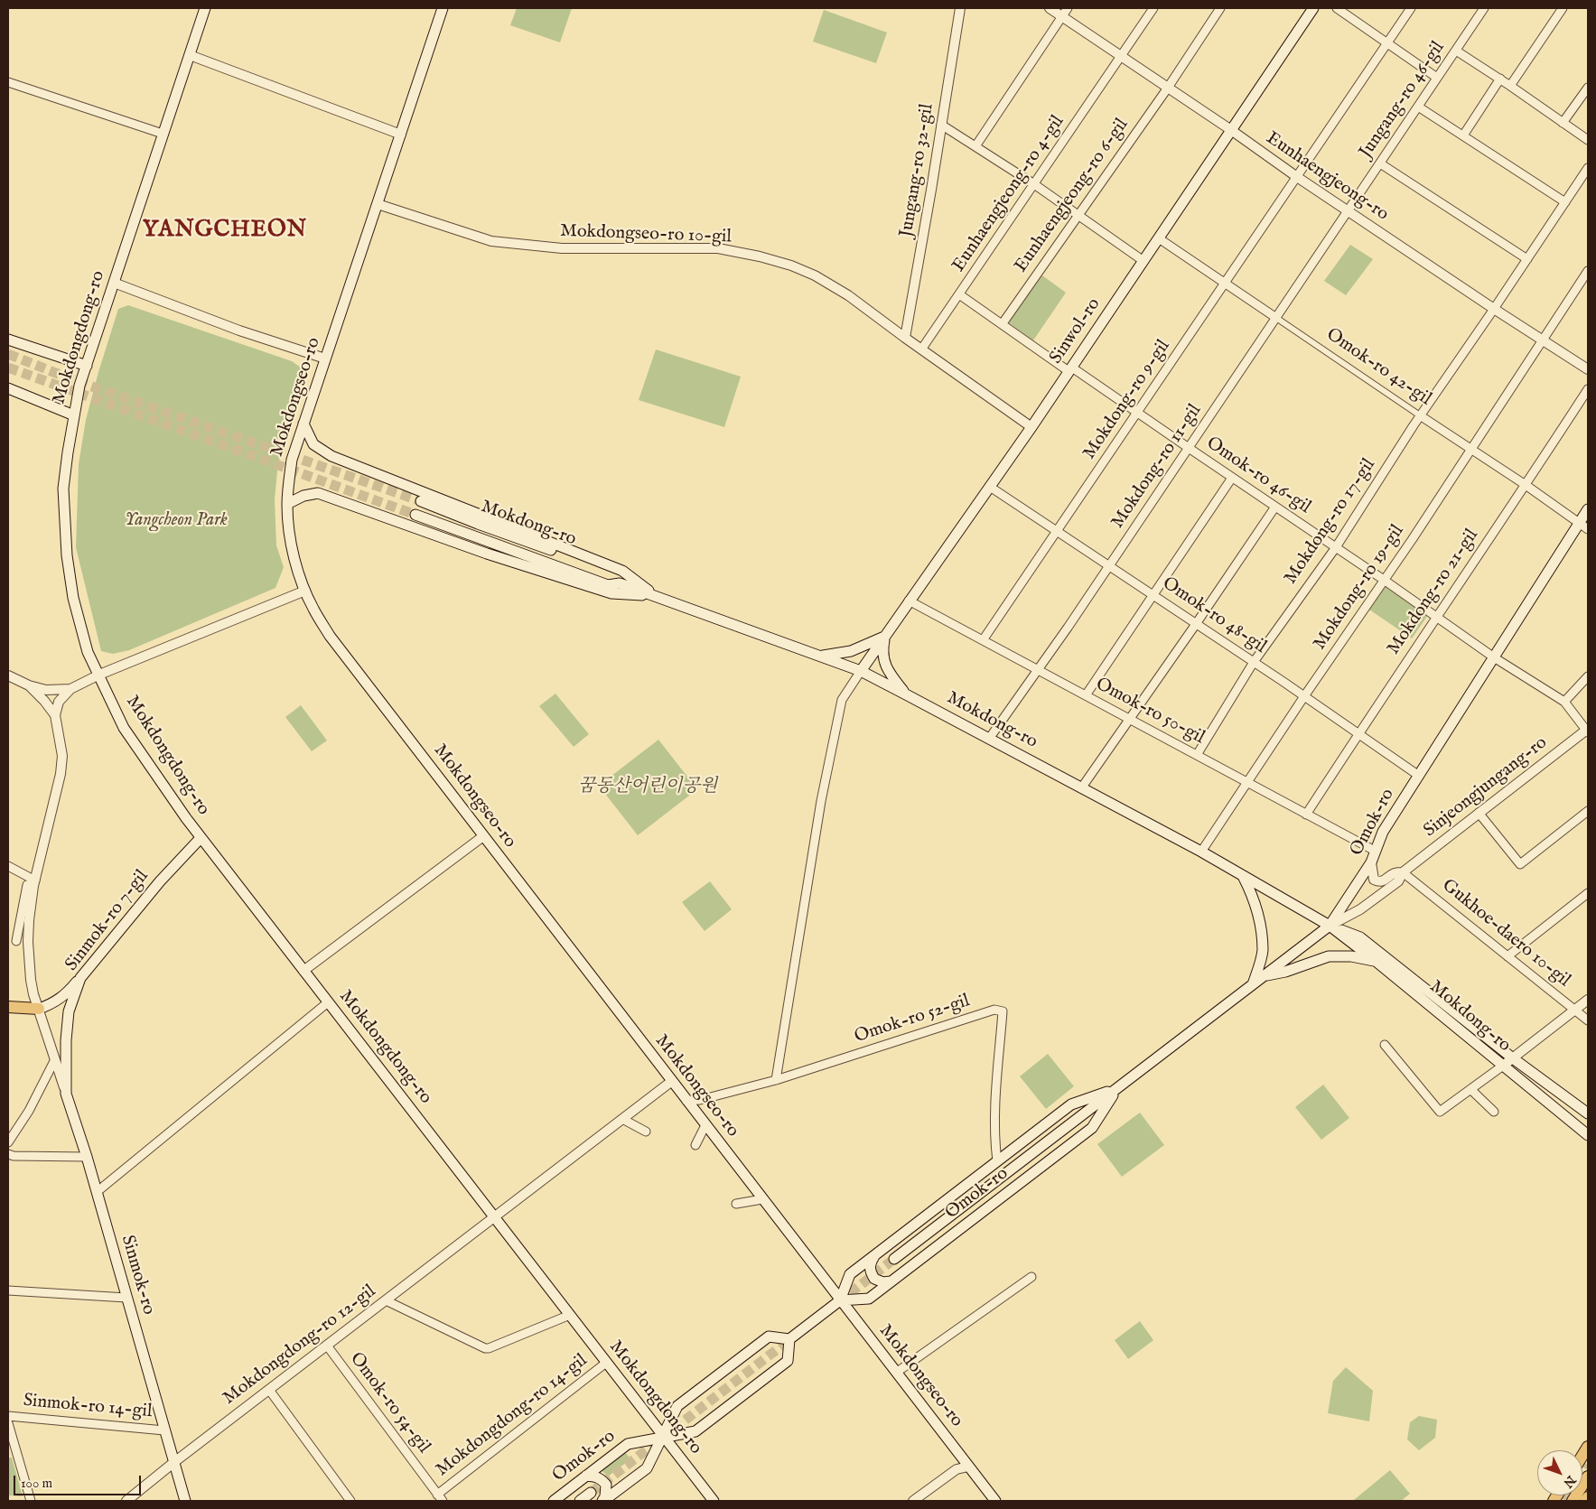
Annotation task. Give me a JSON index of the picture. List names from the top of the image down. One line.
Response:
{"streets":{"main road":["Sinwol-ro","Mokdongdong-ro","Mokdongseo-ro","Mokdong-ro","Omok-ro","Sinmok-ro 7-gil","Sinmok-ro"],"street":["Jungang-ro 46-gil","Jungang-ro 32-gil","Eunhaengjeong-ro","Eunhaengjeong-ro 4-gil","Eunhaengjeong-ro 6-gil","Mokdongseo-ro 10-gil","Omok-ro 42-gil","Mokdong-ro 9-gil","Mokdong-ro 11-gil","Omok-ro 46-gil","Mokdong-ro 17-gil","Mokdong-ro 19-gil","Mokdong-ro 21-gil","Omok-ro 48-gil","Omok-ro 50-gil","Sinjeongjungang-ro","Gukhoe-daero 10-gil","Omok-ro 52-gil","Mokdongdong-ro 12-gil","Omok-ro 54-gil","Sinmok-ro 14-gil","Mokdongdong-ro 14-gil"]},"crossings":[["Jungang-ro 46-gil","Eunhaengjeong-ro"],["Jungang-ro 46-gil","Mokdong-ro 11-gil"],["Jungang-ro 32-gil","Mokdongseo-ro 10-gil"],["Eunhaengjeong-ro","Eunhaengjeong-ro 4-gil"],["Eunhaengjeong-ro","Eunhaengjeong-ro 6-gil"],["Eunhaengjeong-ro","Sinwol-ro"],["Eunhaengjeong-ro","Mokdong-ro 9-gil"],["Eunhaengjeong-ro","Mokdong-ro 11-gil"],["Eunhaengjeong-ro","Mokdong-ro 17-gil"],["Eunhaengjeong-ro","Mokdong-ro 19-gil"],["Eunhaengjeong-ro 4-gil","Mokdongseo-ro 10-gil"],["Eunhaengjeong-ro 4-gil","Omok-ro 46-gil"],["Eunhaengjeong-ro 6-gil","Omok-ro 46-gil"],["Mokdongseo-ro 10-gil","Sinwol-ro"],["Mokdongseo-ro 10-gil","Mokdongseo-ro"],["Sinwol-ro","Omok-ro 42-gil"],["Sinwol-ro","Omok-ro 46-gil"],["Sinwol-ro","Mokdong-ro"],["Sinwol-ro","Omok-ro 48-gil"],["Sinwol-ro","Omok-ro 50-gil"],["Mokdongdong-ro","Omok-ro"],["Mokdongdong-ro","Sinmok-ro 7-gil"],["Mokdongdong-ro","Mokdongdong-ro 12-gil"],["Mokdongdong-ro","Mokdongdong-ro 14-gil"],["Omok-ro 42-gil","Mokdong-ro 9-gil"],["Omok-ro 42-gil","Mokdong-ro 11-gil"],["Omok-ro 42-gil","Mokdong-ro 17-gil"],["Omok-ro 42-gil","Mokdong-ro 19-gil"],["Omok-ro 42-gil","Mokdong-ro 21-gil"],["Omok-ro 42-gil","Omok-ro"],["Mokdongseo-ro","Omok-ro"],["Mokdongseo-ro","Omok-ro 52-gil"],["Mokdongseo-ro","Mokdongdong-ro 12-gil"],["Mokdong-ro 9-gil","Omok-ro 46-gil"],["Mokdong-ro 9-gil","Omok-ro 48-gil"],["Mokdong-ro 9-gil","Omok-ro 50-gil"],["Mokdong-ro 11-gil","Omok-ro 46-gil"],["Mokdong-ro 11-gil","Mokdong-ro"],["Mokdong-ro 11-gil","Omok-ro 48-gil"],["Mokdong-ro 11-gil","Omok-ro 50-gil"],["Omok-ro 46-gil","Mokdong-ro 17-gil"],["Omok-ro 46-gil","Mokdong-ro 19-gil"],["Omok-ro 46-gil","Mokdong-ro 21-gil"],["Omok-ro 46-gil","Omok-ro"],["Mokdong-ro 17-gil","Omok-ro 48-gil"],["Mokdong-ro 17-gil","Omok-ro 50-gil"],["Mokdong-ro","Mokdong-ro 19-gil"],["Mokdong-ro","Sinjeongjungang-ro"],["Mokdong-ro","Omok-ro"],["Mokdong-ro 19-gil","Omok-ro 48-gil"],["Mokdong-ro 19-gil","Omok-ro 50-gil"],["Mokdong-ro 21-gil","Omok-ro 48-gil"],["Mokdong-ro 21-gil","Omok-ro 50-gil"],["Omok-ro 48-gil","Omok-ro"],["Omok-ro 50-gil","Omok-ro"],["Sinjeongjungang-ro","Omok-ro"],["Sinjeongjungang-ro","Gukhoe-daero 10-gil"],["Omok-ro","Omok-ro 52-gil"],["Sinmok-ro 7-gil","Sinmok-ro"],["Sinmok-ro","Mokdongdong-ro 12-gil"],["Sinmok-ro","Sinmok-ro 14-gil"],["Mokdongdong-ro 12-gil","Omok-ro 54-gil"],["Omok-ro 54-gil","Mokdongdong-ro 14-gil"]],"districts":["YANGCHEON"],"parks":["Yangcheon Park","꿈동산어린이공원"],"scale_bar":"100 m","north":"bottom right"}
